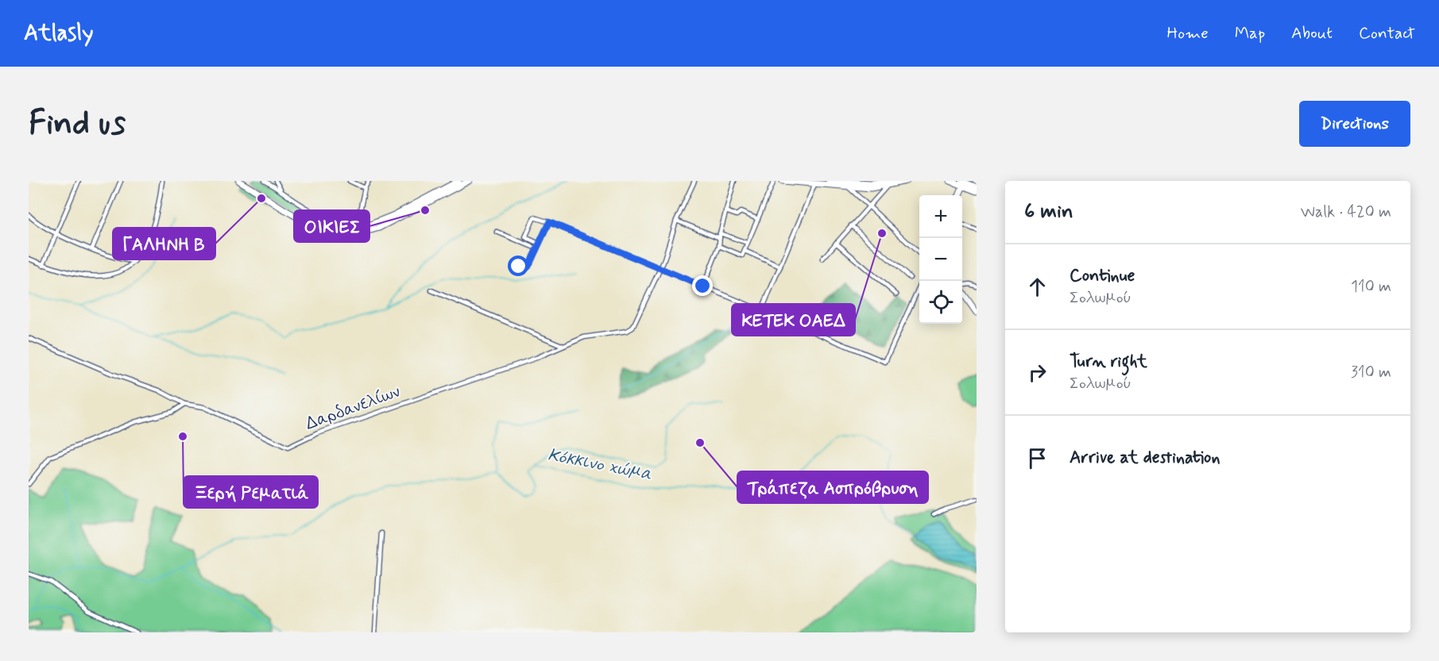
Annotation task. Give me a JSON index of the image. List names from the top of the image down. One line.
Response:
{"streets":{"street":["Δαρδανελίων"]},"water":["Κόκκινο χώμα"],"places":["ΓΑΛΗΝΗ Β","ΟΙΚΙΕΣ","ΚΕΤΕΚ ΟΑΕΔ","Ξερή Ρεματιά","Τράπεζα Ασπρόβρυση"],"page":{"header":"Atlasly","nav":["Home","Map","About","Contact"],"buttons":"Directions","title":"Find us","heading":["6 min","Walk · 420 m"],"map_buttons":["+","−"],"list":[["Continue","Σολωμού","110 m"],["Turn right","Σολωμού","310 m"],"Arrive at destination"]}}
